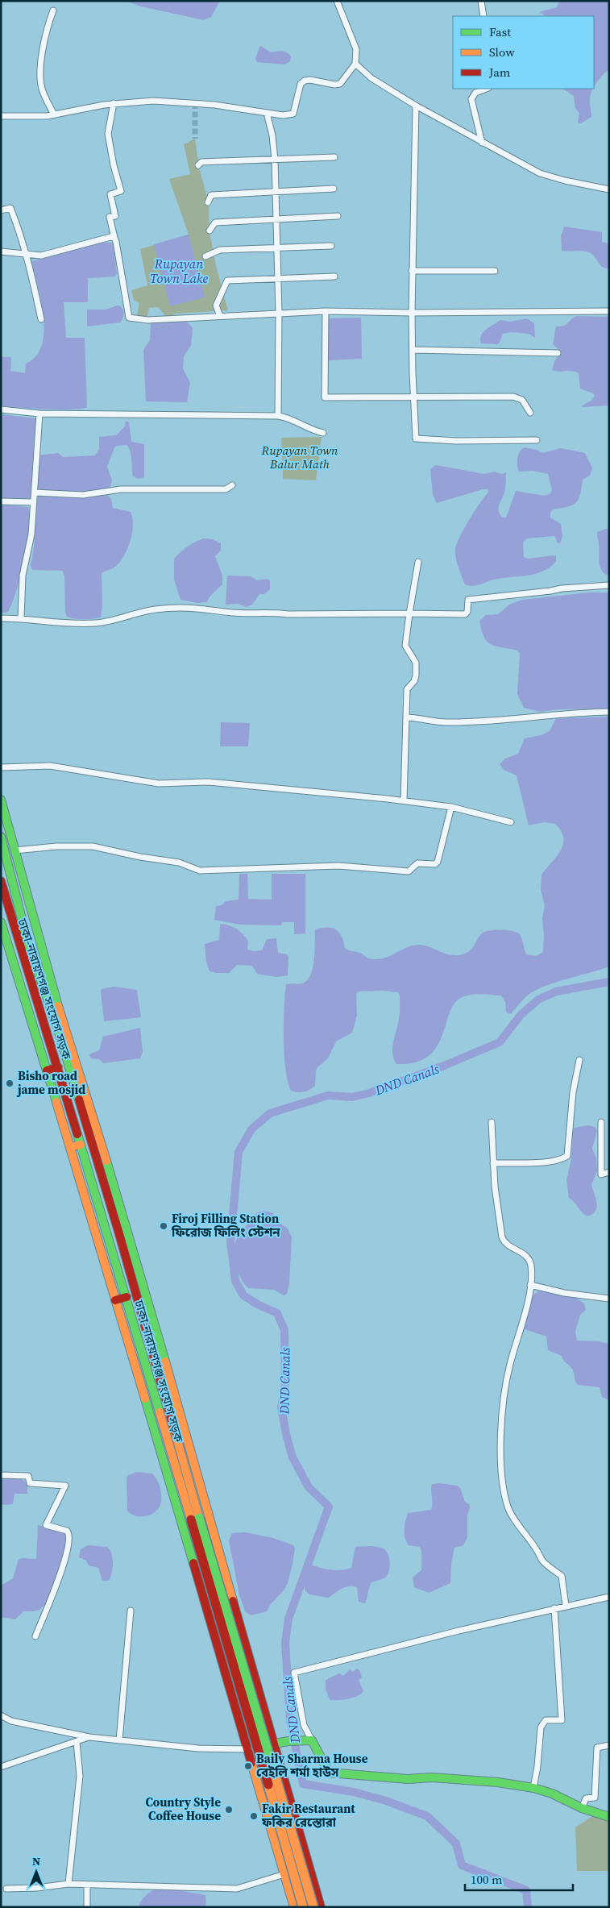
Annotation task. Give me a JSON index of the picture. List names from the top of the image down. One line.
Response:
{"streets":{"main road":["ঢাকা-নারায়ণগঞ্জ সংযোগ সড়ক"]},"water":["Rupayan Town Lake","DND Canals"],"parks":["Rupayan Town Balur Math"],"places":["Bisho road jame mosjid","Firoj Filling Station ফিরোজ ফিলিং স্টেশন","Baily Sharma House বেইলি শর্মা হাউস","Country Style Coffee House","Fakir Restaurant ফকির রেস্তোরা"],"legend":["Fast","Slow","Jam"],"scale_bar":"100 m","north":"top"}
